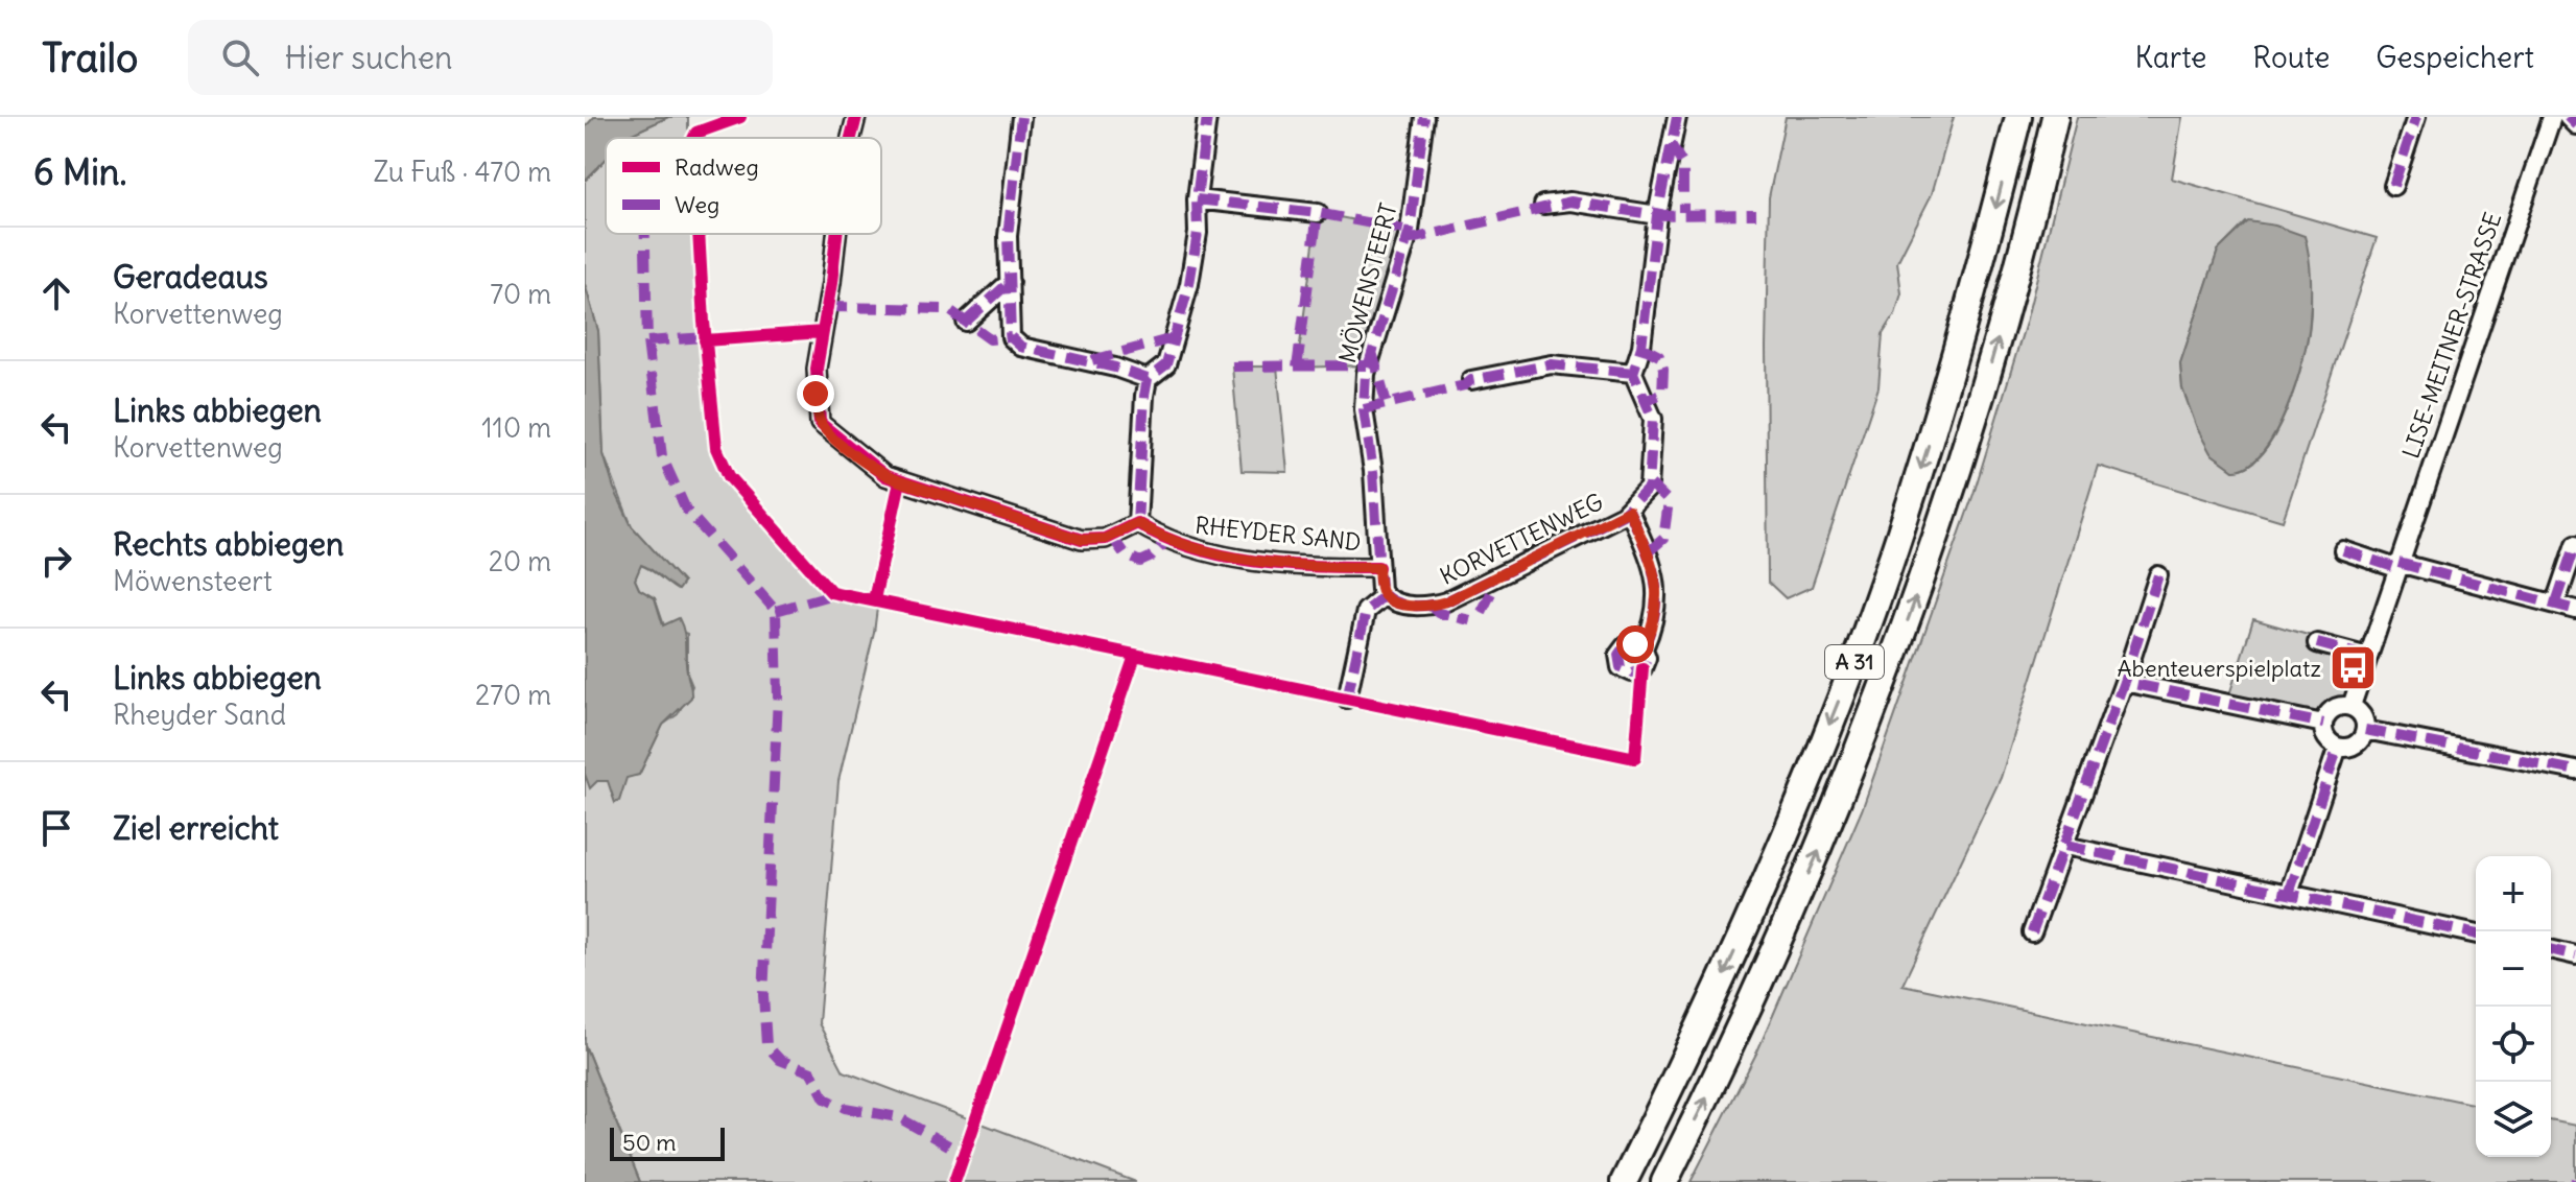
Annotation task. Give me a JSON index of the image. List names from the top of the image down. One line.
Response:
{"streets":{"highway":["A 31"],"street":["MÖWENSTEERT","LISE-MEITNER-STRASSE","RHEYDER SAND","KORVETTENWEG"]},"crossings":[["MÖWENSTEERT","RHEYDER SAND"],["MÖWENSTEERT","KORVETTENWEG"]],"places":{"bus stop":["Abenteuerspielplatz"]},"legend":["Radweg","Weg"],"scale_bar":"50 m","page":{"header":"Trailo","search":"Hier suchen","nav":["Karte","Route","Gespeichert"],"heading":["6 Min.","Zu Fuß · 470 m"],"list":[["Geradeaus","Korvettenweg","70 m"],["Links abbiegen","Korvettenweg","110 m"],["Rechts abbiegen","Möwensteert","20 m"],["Links abbiegen","Rheyder Sand","270 m"],"Ziel erreicht"],"map_buttons":["+","−"],"scale":"50 m"}}
